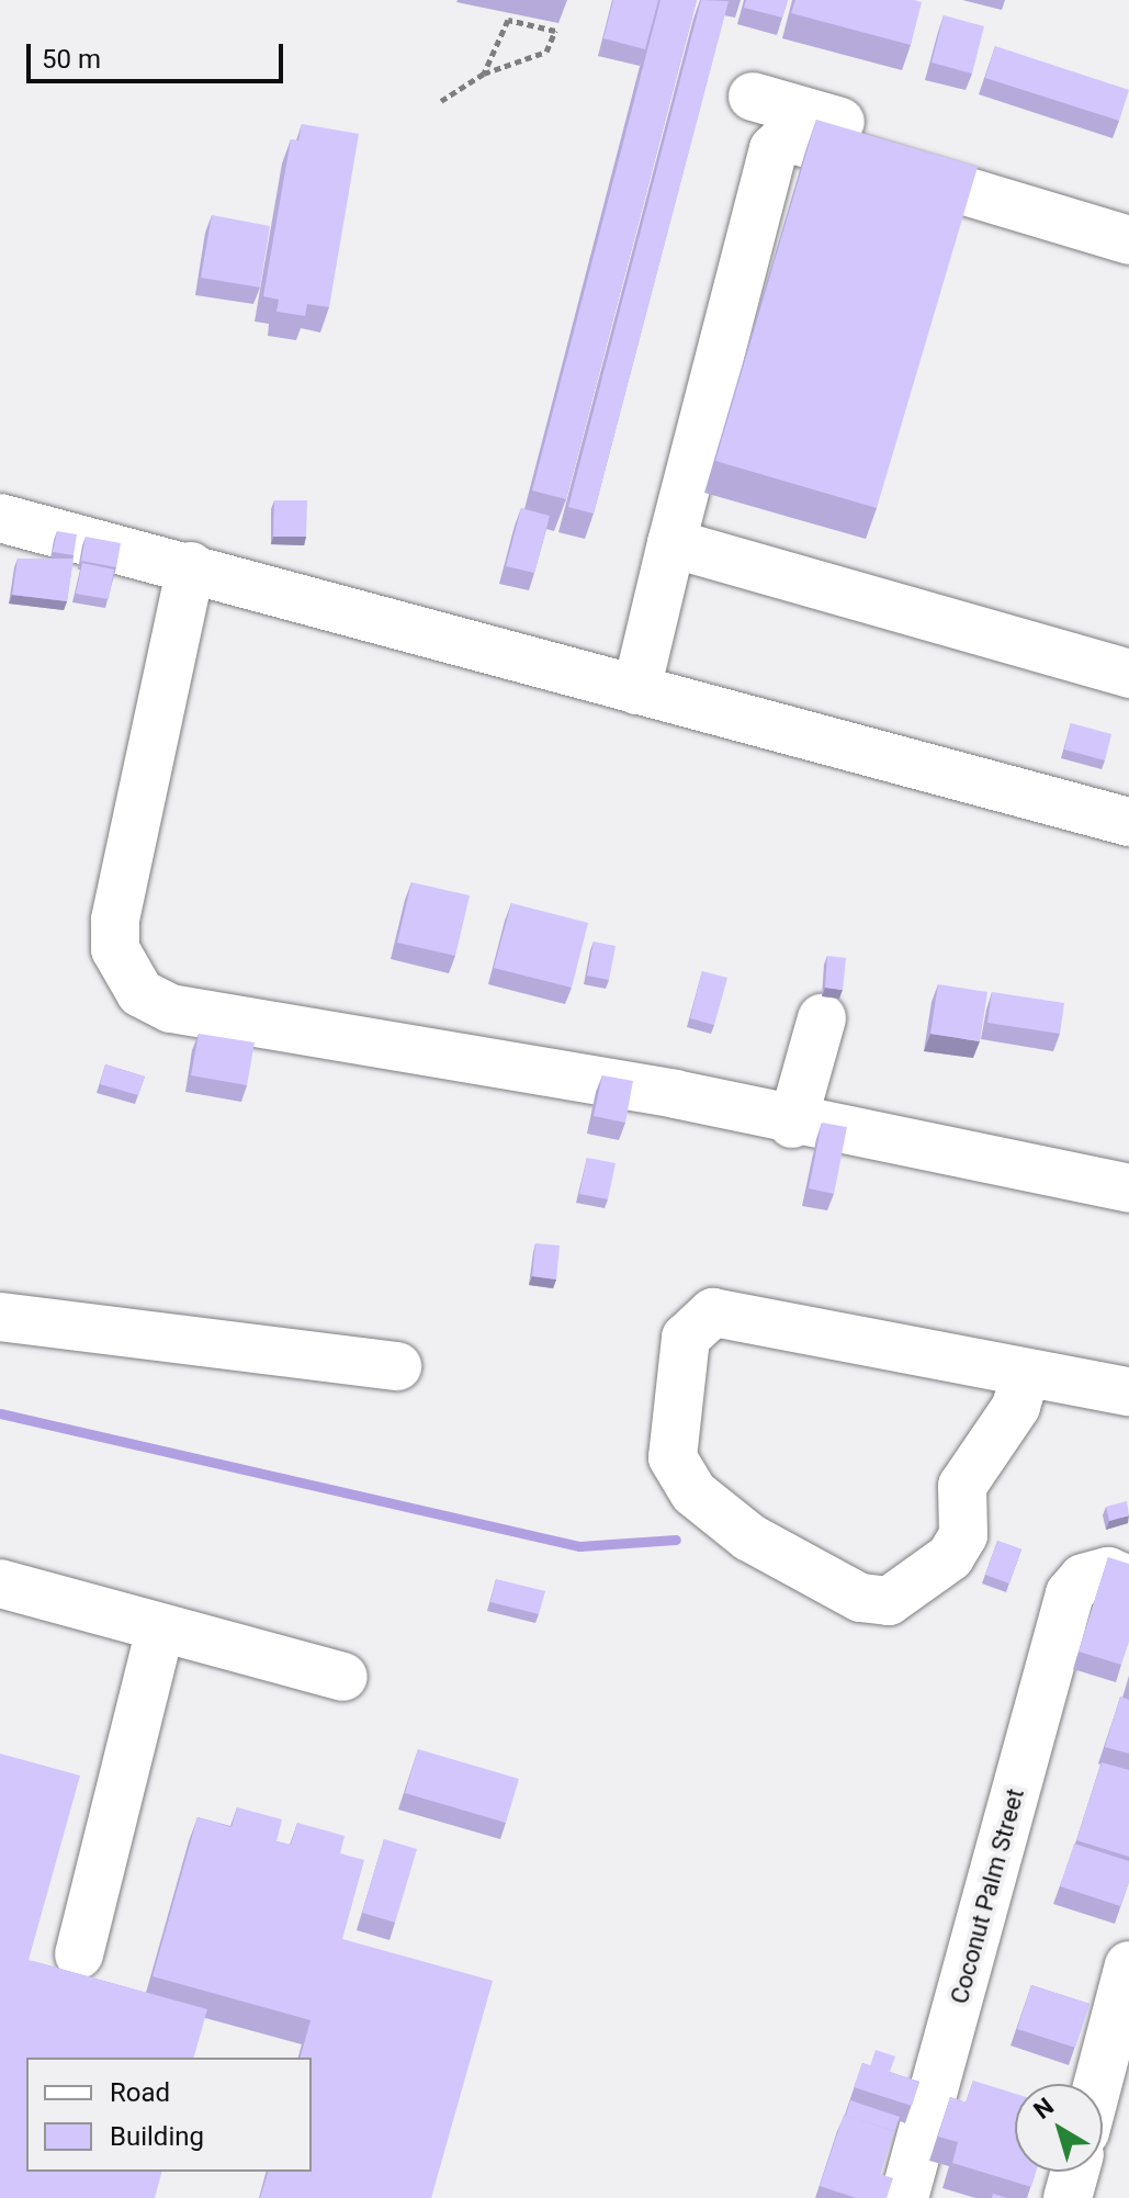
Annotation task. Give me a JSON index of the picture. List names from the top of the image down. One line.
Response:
{"streets":{"street":["Coconut Palm Street"]},"legend":["Road","Building"],"scale_bar":"50 m","north":"top left"}
